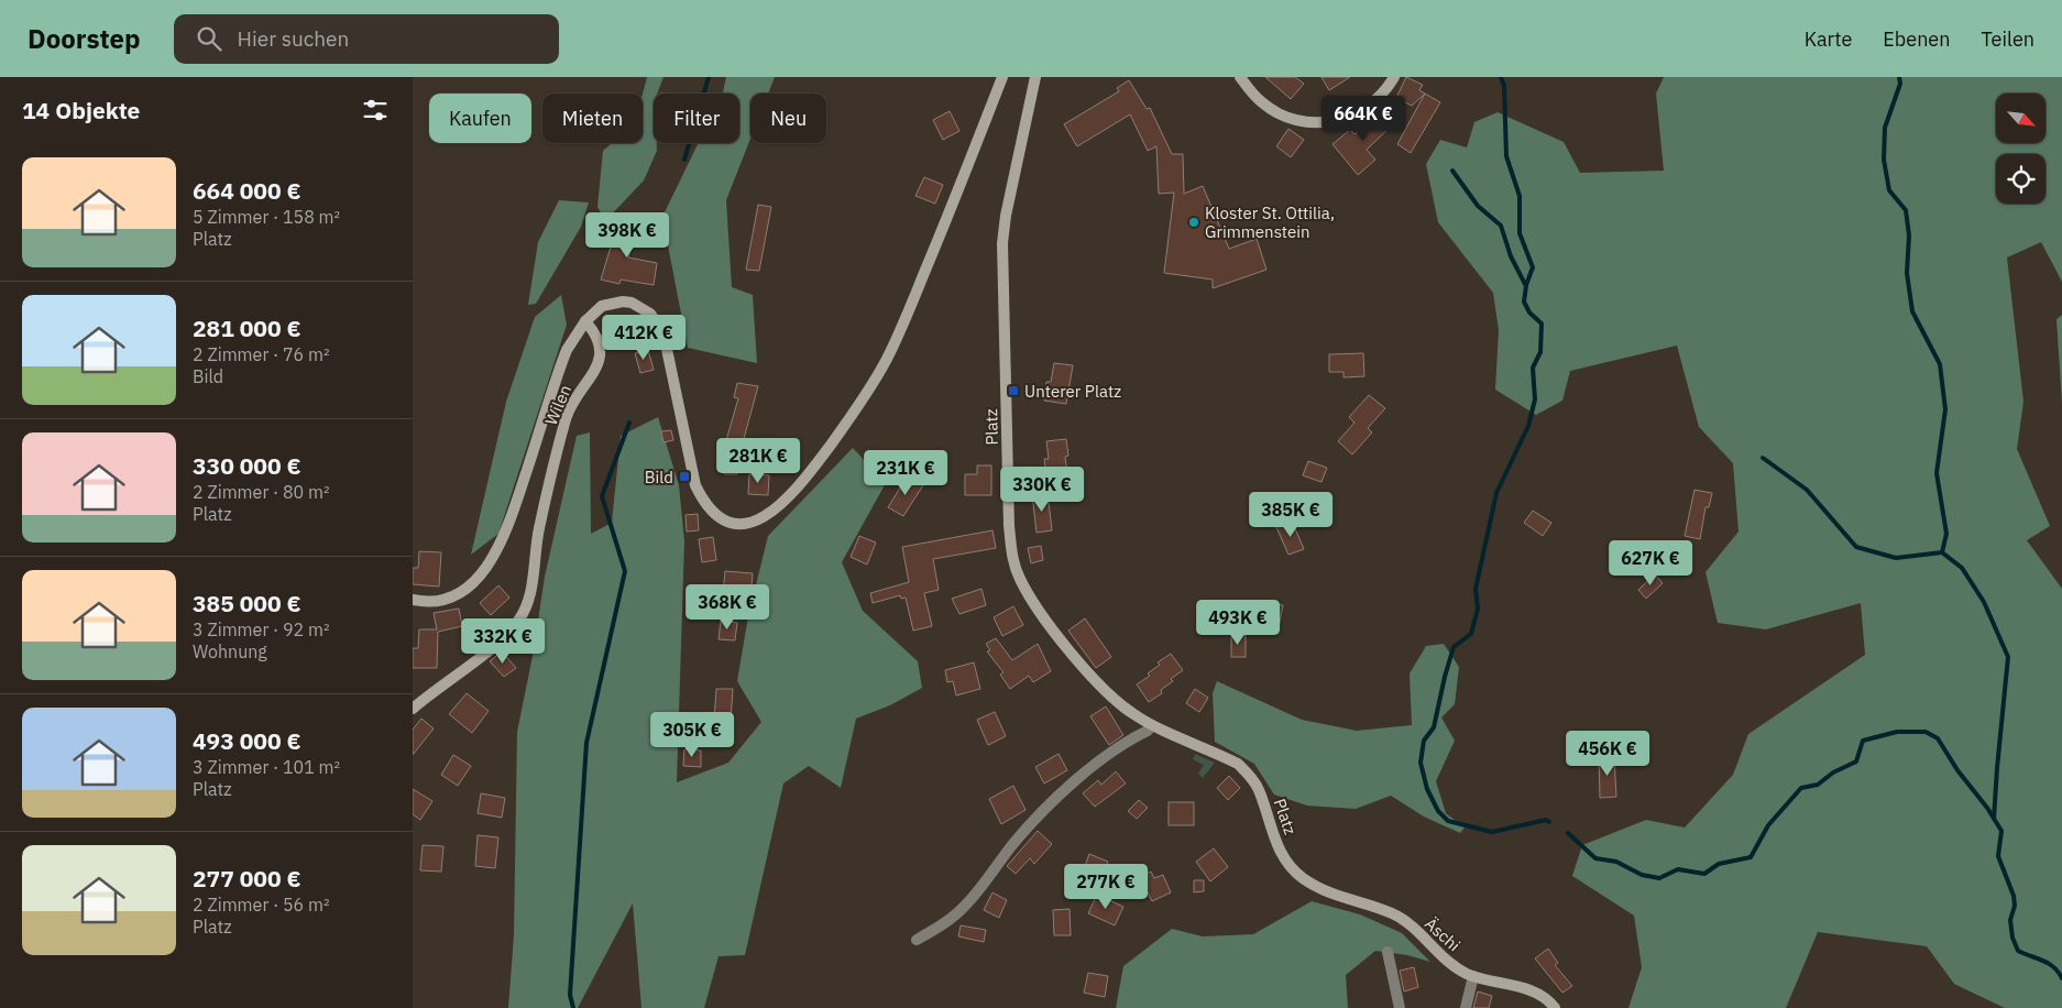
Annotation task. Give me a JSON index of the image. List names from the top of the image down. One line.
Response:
{"streets":{"street":["Wilen","Platz","Äschi"]},"crossings":[["Platz","Äschi"]],"places":{"other":["Kloster St. Ottilia, Grimmenstein"],"transit":["Unterer Platz","Bild"]},"north":"bottom right","page":{"header":"Doorstep","search":"Hier suchen","nav":["Karte","Ebenen","Teilen"],"heading":"14 Objekte","chip":["Kaufen","Mieten","Filter","Neu"],"price":["664K €","398K €","412K €","281K €","231K €","330K €","385K €","627K €","368K €","493K €","332K €","305K €","456K €","277K €"],"list":[{"name":"664 000 €","note":"5 Zimmer · 158 m² · Platz"},{"name":"281 000 €","note":"2 Zimmer · 76 m² · Bild"},{"name":"330 000 €","note":"2 Zimmer · 80 m² · Platz"},{"name":"385 000 €","note":"3 Zimmer · 92 m² · Wohnung"},{"name":"493 000 €","note":"3 Zimmer · 101 m² · Platz"},{"name":"277 000 €","note":"2 Zimmer · 56 m² · Platz"}]}}
